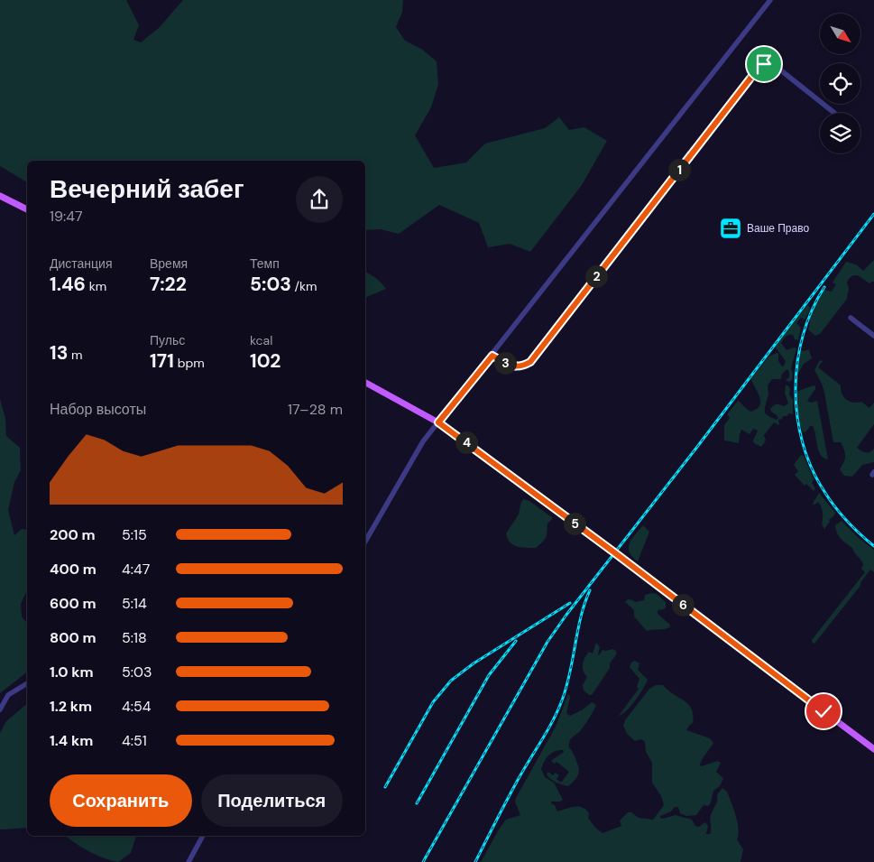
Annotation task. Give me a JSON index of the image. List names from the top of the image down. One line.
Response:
{"places":{"office":["Ваше Право"]},"north":"bottom right","page":{"pins":["1","2","3","4","5","6"],"heading":["Вечерний забег","19:47"],"stats":[["Дистанция","1.46 km"],["Время","7:22"],["Темп","5:03 /km"],["13 m"],["Пульс","171 bpm"],["kcal","102"]],"chart":["Набор высоты","17–28 m"],"list":[{"name":"200 m","note":"5:15"},{"name":"400 m","note":"4:47"},{"name":"600 m","note":"5:14"},{"name":"800 m","note":"5:18"},{"name":"1.0 km","note":"5:03"},{"name":"1.2 km","note":"4:54"},{"name":"1.4 km","note":"4:51"}],"buttons":["Сохранить","Поделиться"]}}
